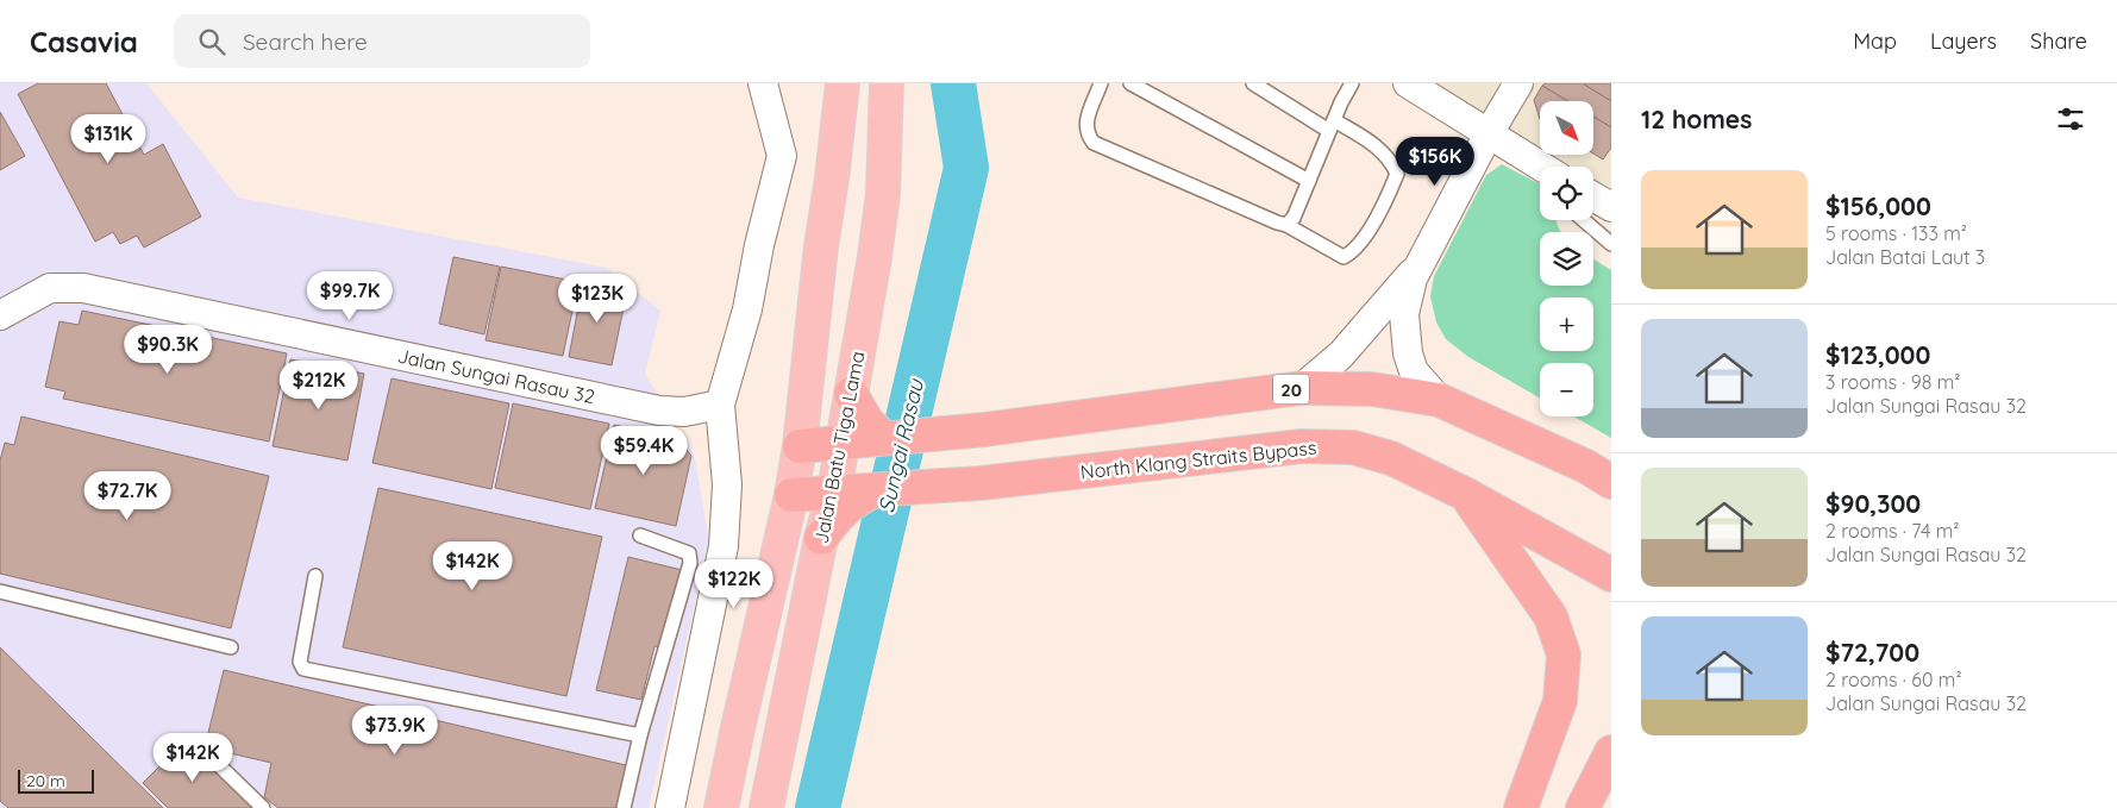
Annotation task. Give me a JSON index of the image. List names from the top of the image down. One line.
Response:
{"streets":{"highway":["20","North Klang Straits Bypass"],"main road":["Jalan Batu Tiga Lama"],"street":["Jalan Sungai Rasau 32"]},"crossings":[["20","Jalan Batu Tiga Lama"],["Jalan Batu Tiga Lama","North Klang Straits Bypass"]],"water":["Sungai Rasau"],"scale_bar":"20 m","north":"bottom right","page":{"header":"Casavia","search":"Search here","nav":["Map","Layers","Share"],"heading":"12 homes","map_buttons":["+","−"],"price":["$131K","$156K","$99.7K","$123K","$90.3K","$212K","$59.4K","$72.7K","$142K","$122K","$73.9K","$142K"],"list":[{"name":"$156,000","note":"5 rooms · 133 m² · Jalan Batai Laut 3"},{"name":"$123,000","note":"3 rooms · 98 m² · Jalan Sungai Rasau 32"},{"name":"$90,300","note":"2 rooms · 74 m² · Jalan Sungai Rasau 32"},{"name":"$72,700","note":"2 rooms · 60 m² · Jalan Sungai Rasau 32"}],"scale":"20 m"}}
